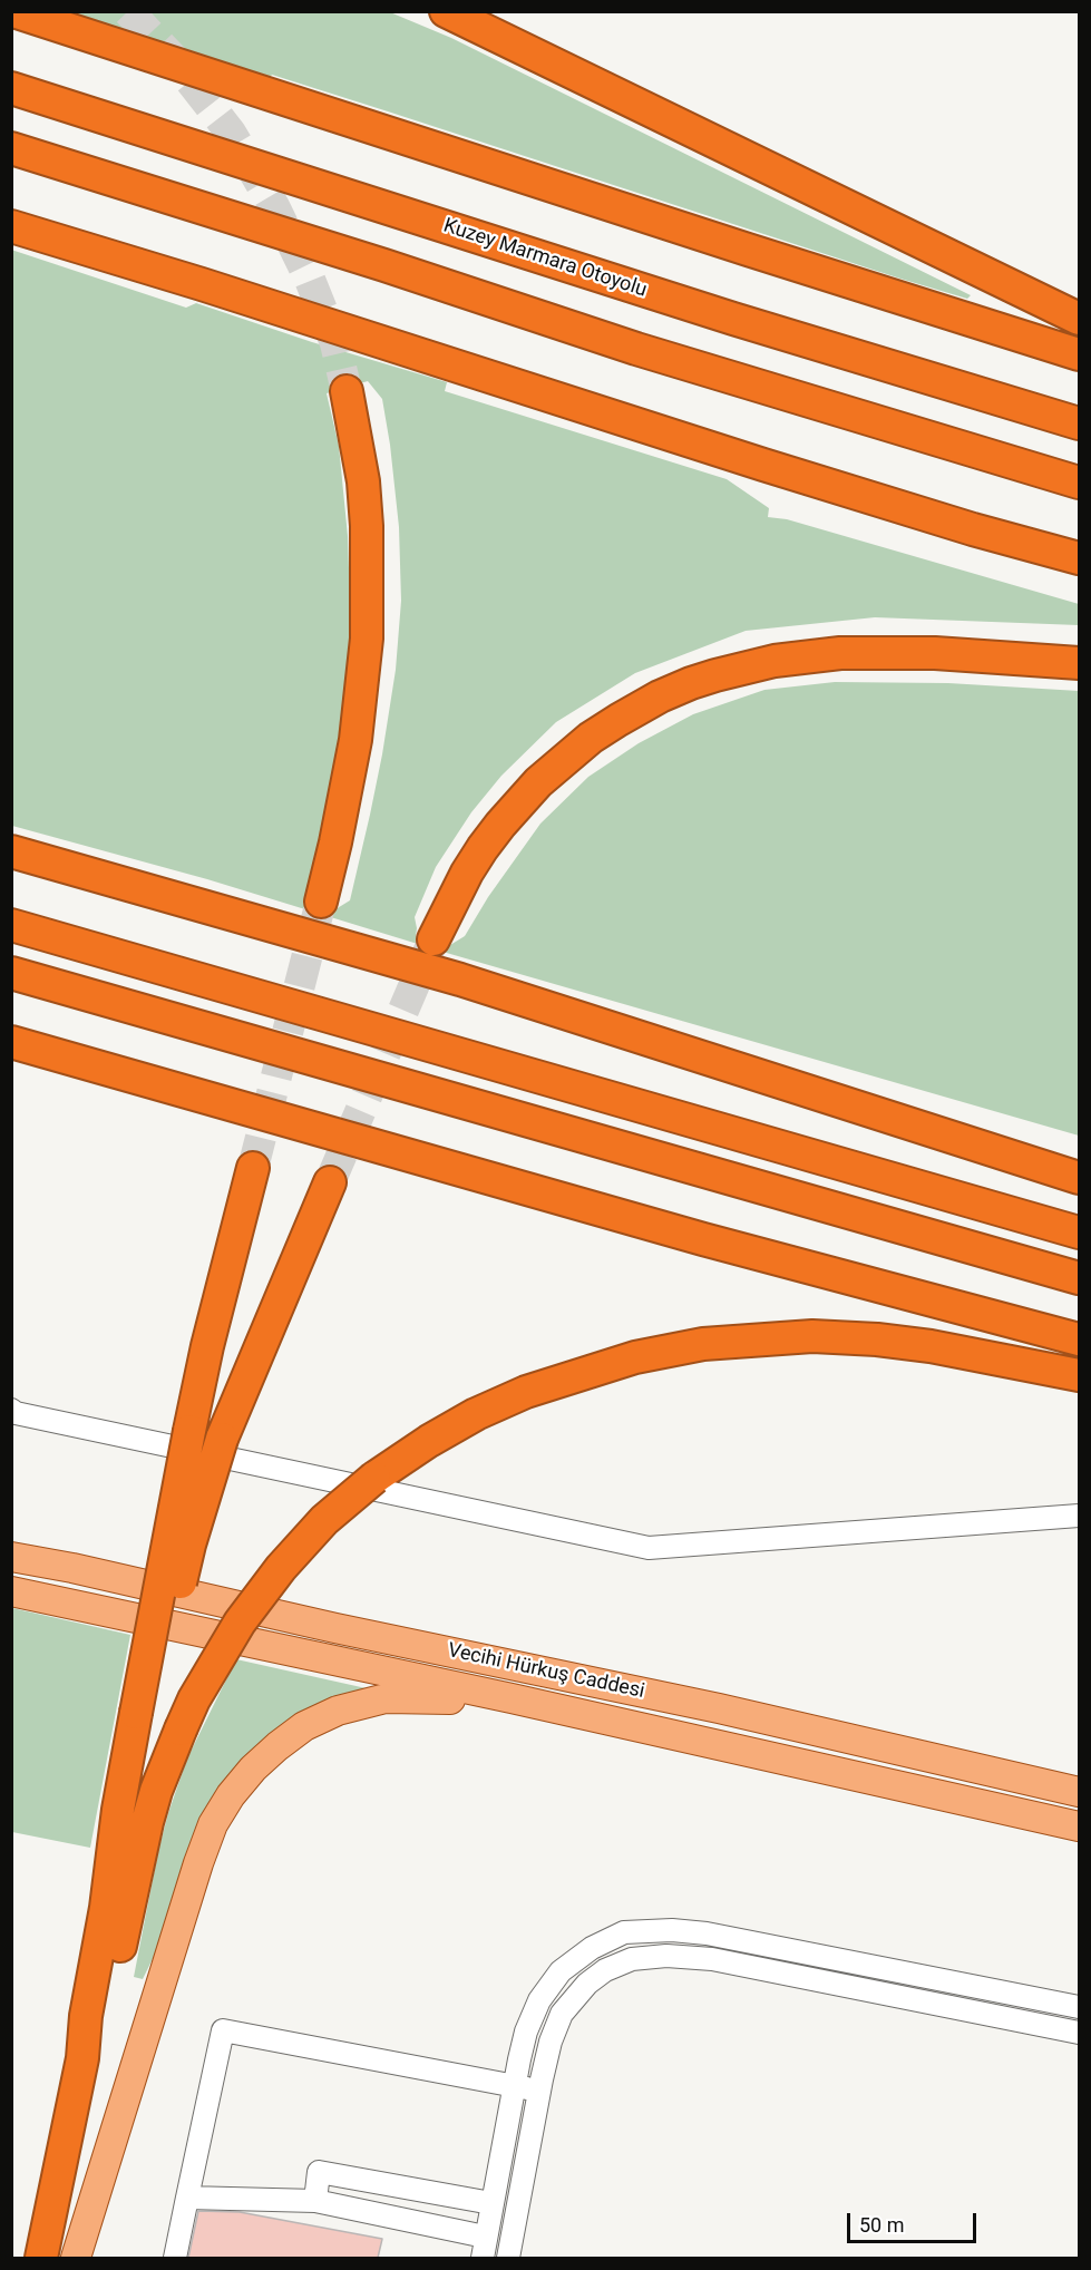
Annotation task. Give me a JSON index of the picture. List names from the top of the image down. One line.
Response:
{"streets":{"highway":["Kuzey Marmara Otoyolu"],"main road":["Vecihi Hürkuş Caddesi"]},"scale_bar":"50 m"}
